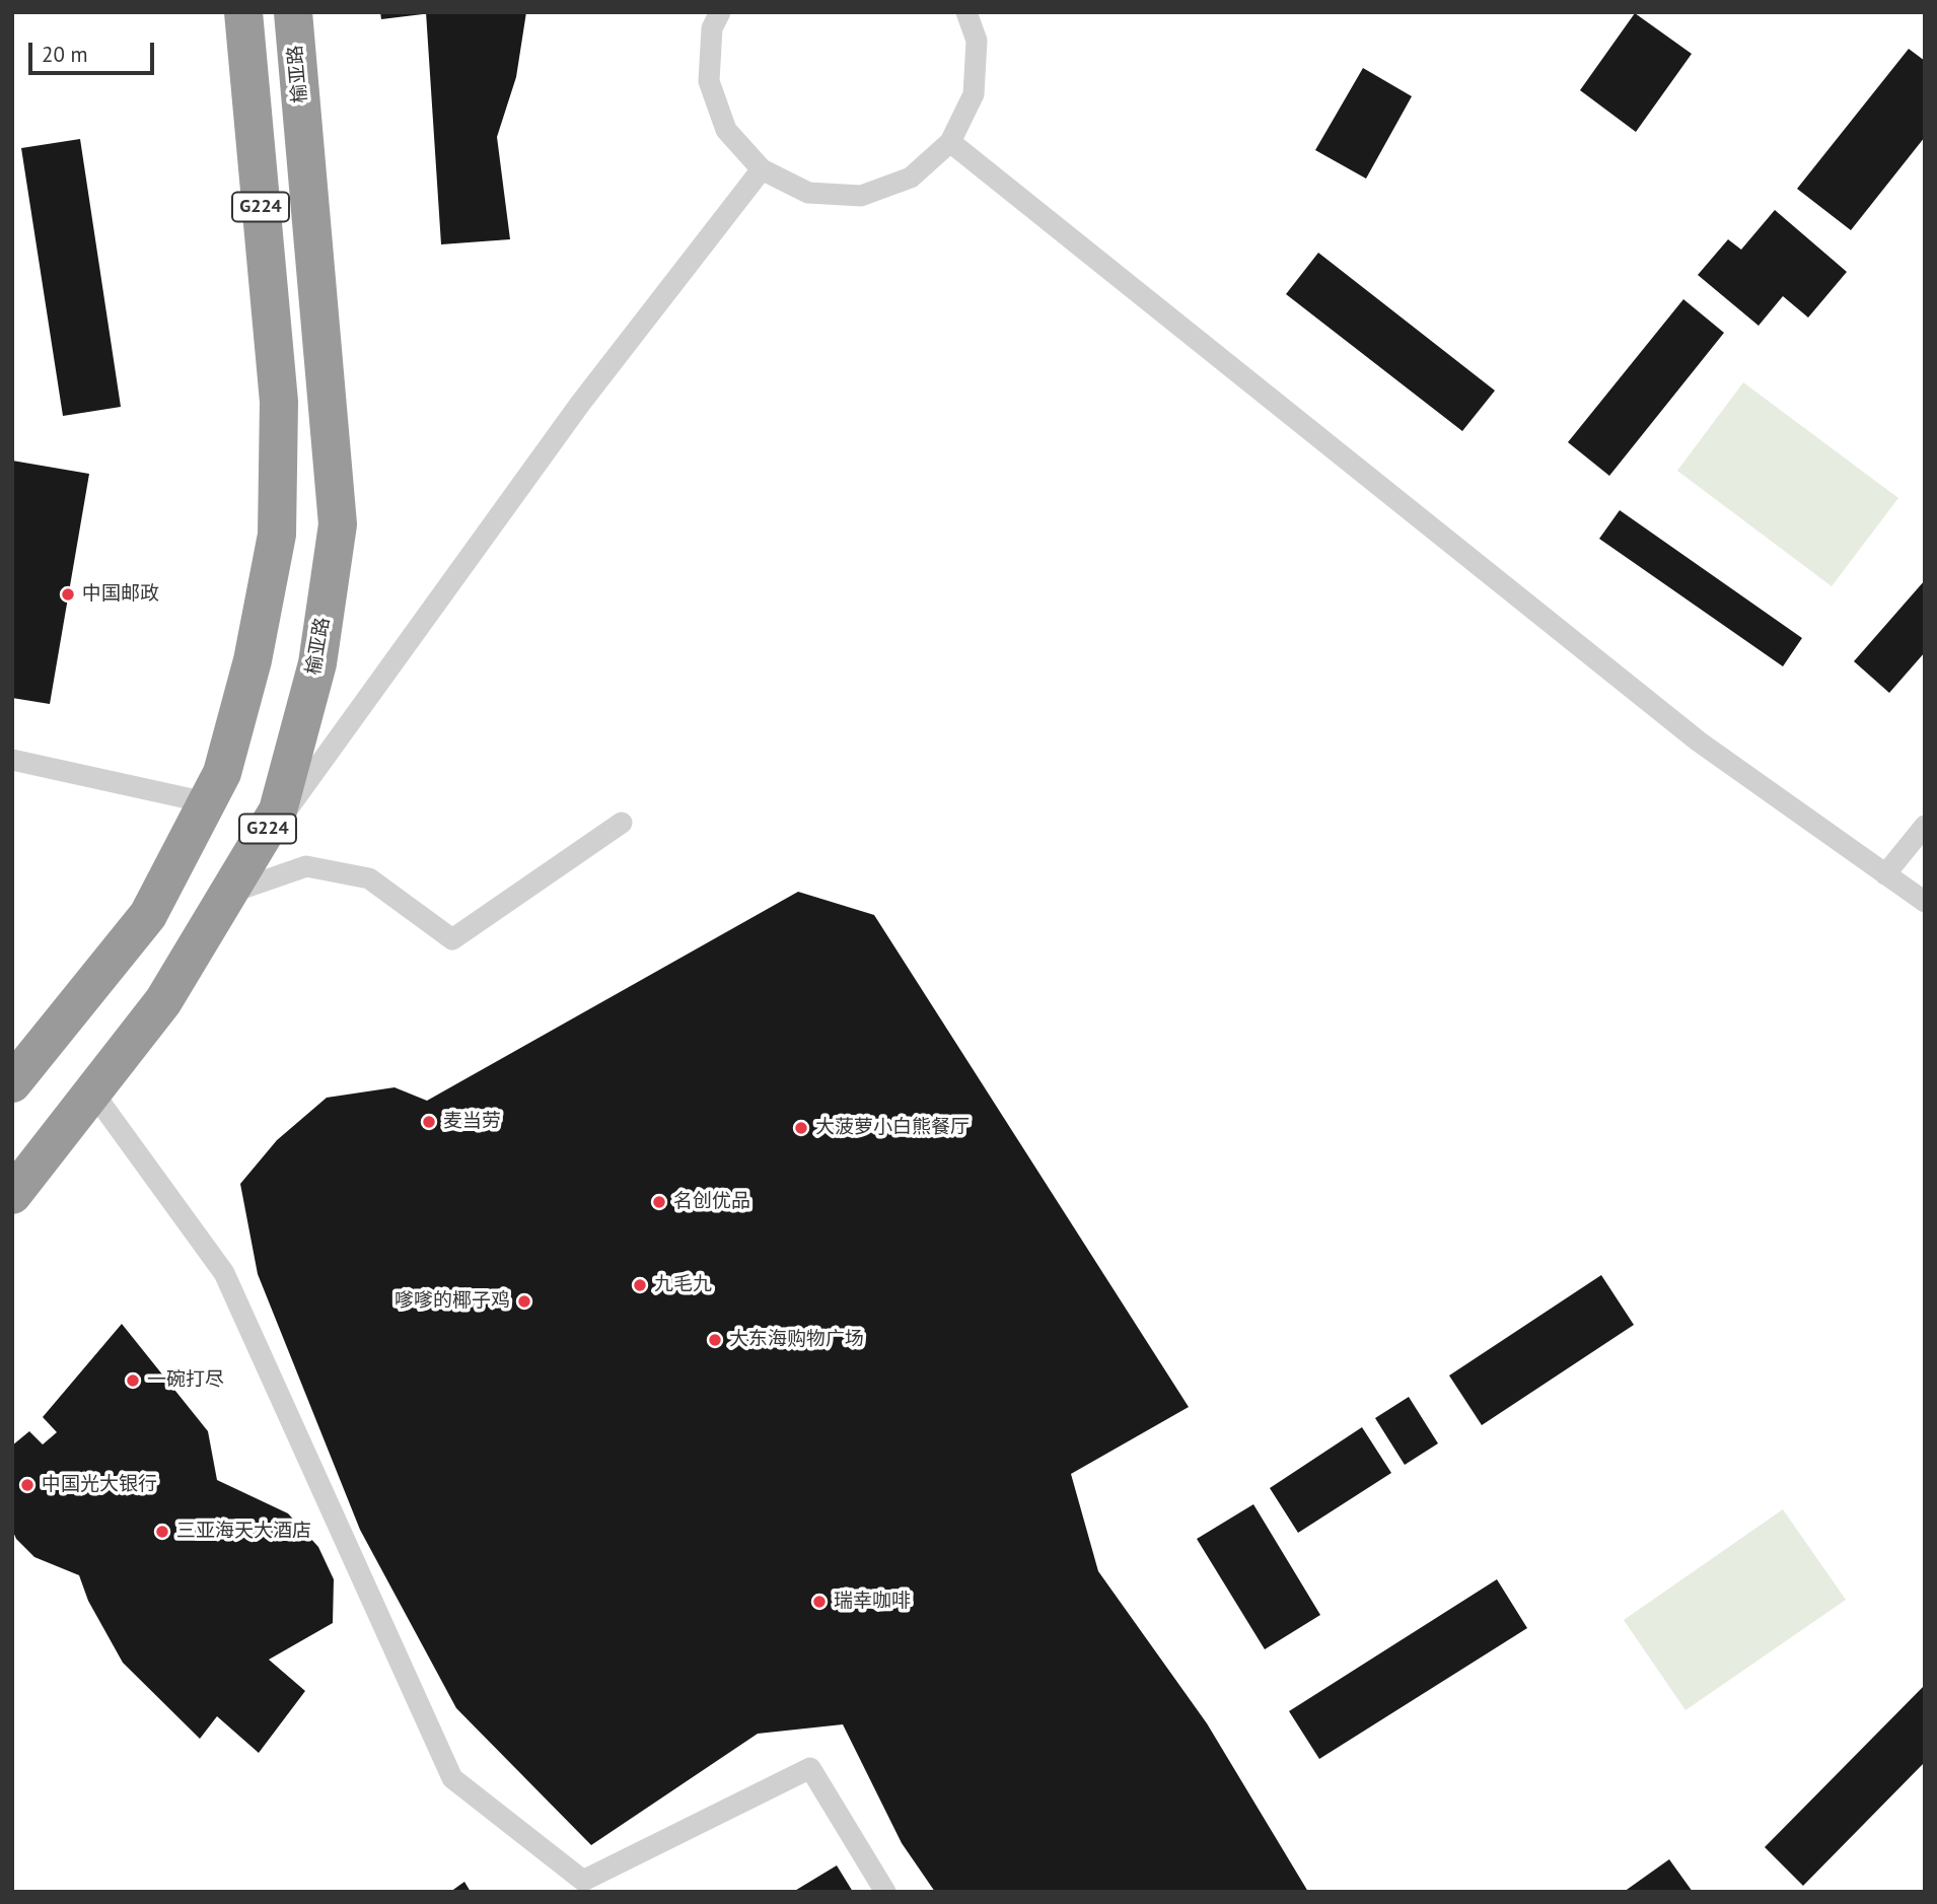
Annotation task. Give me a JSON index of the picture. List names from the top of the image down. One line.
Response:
{"streets":{"highway":["榆亚路","G224"]},"places":["中国邮政","麦当劳","大菠萝小白熊餐厅","名创优品","九毛九","嗲嗲的椰子鸡","大东海购物广场","一碗打尽","中国光大银行","三亚海天大酒店","瑞幸咖啡"],"scale_bar":"20 m"}
